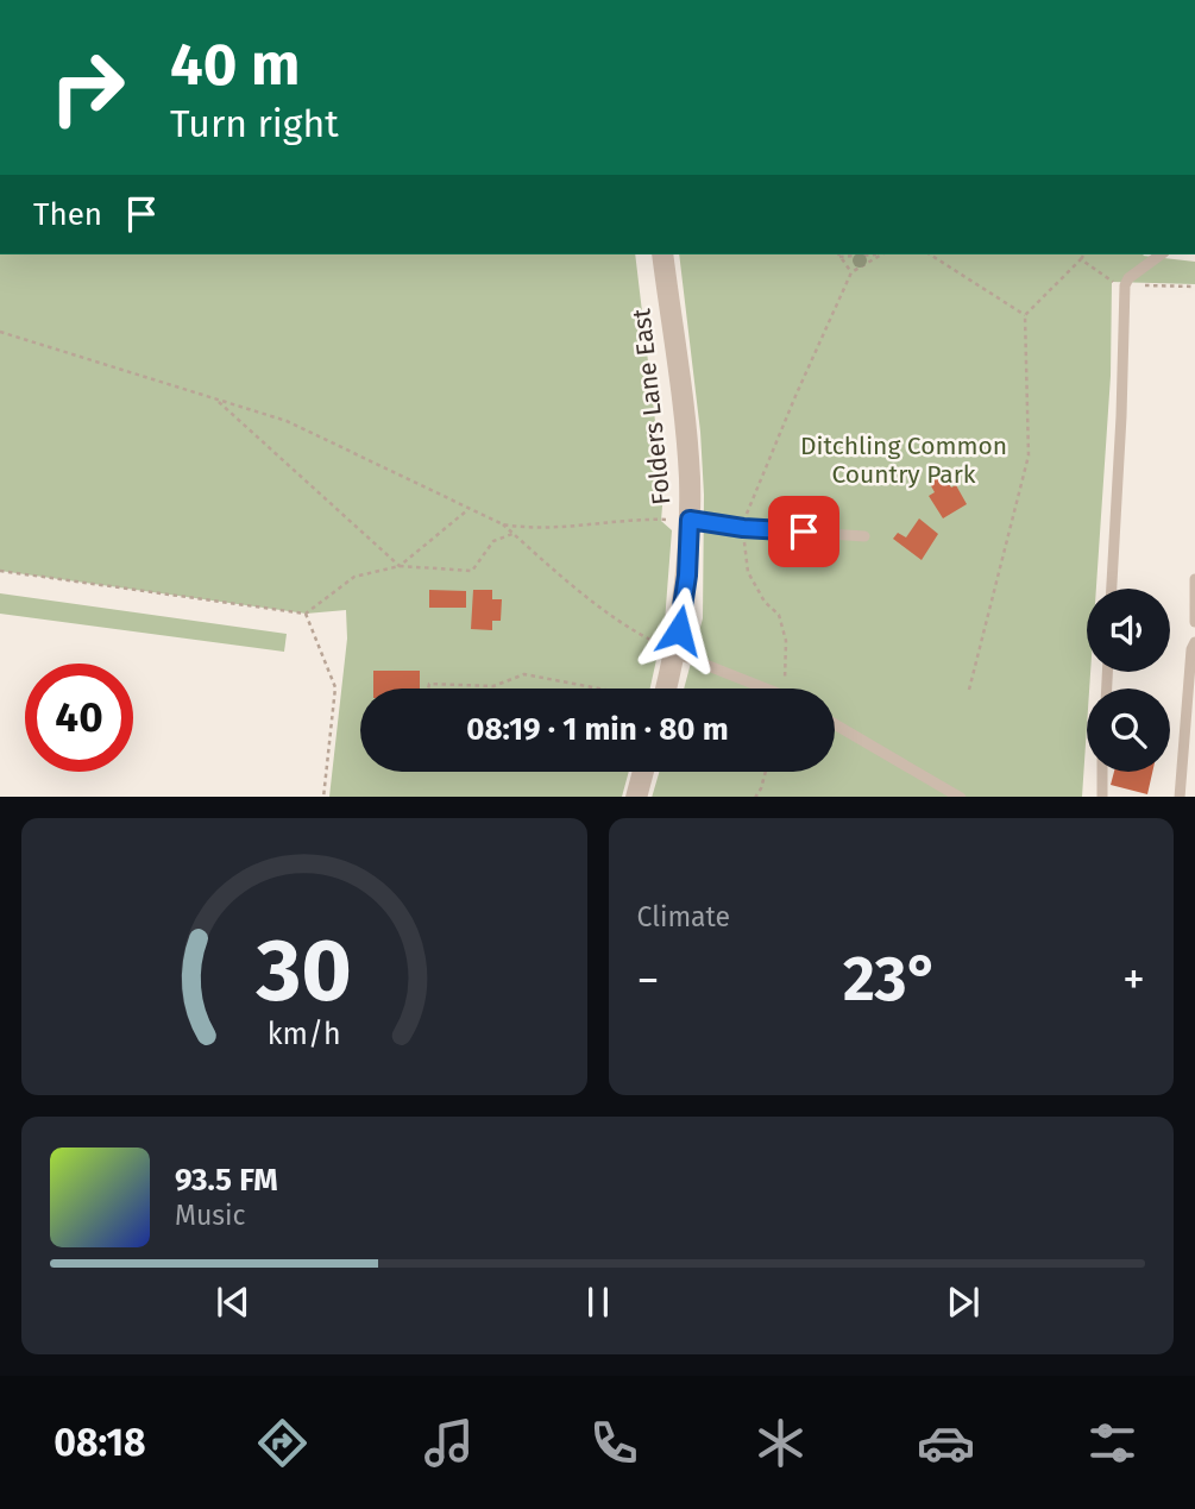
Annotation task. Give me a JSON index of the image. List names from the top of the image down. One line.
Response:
{"streets":{"street":["Folders Lane East"]},"parks":["Ditchling Common Country Park"],"page":{"turn":["40 m","Turn right"],"then":"Then","limit":"40","trip":"08:19 · 1 min · 80 m","tile":"Climate","heat":["−","23°","+"],"song":["93.5 FM","Music"],"tabs":"08:18","gauge":["30","km/h"]}}
